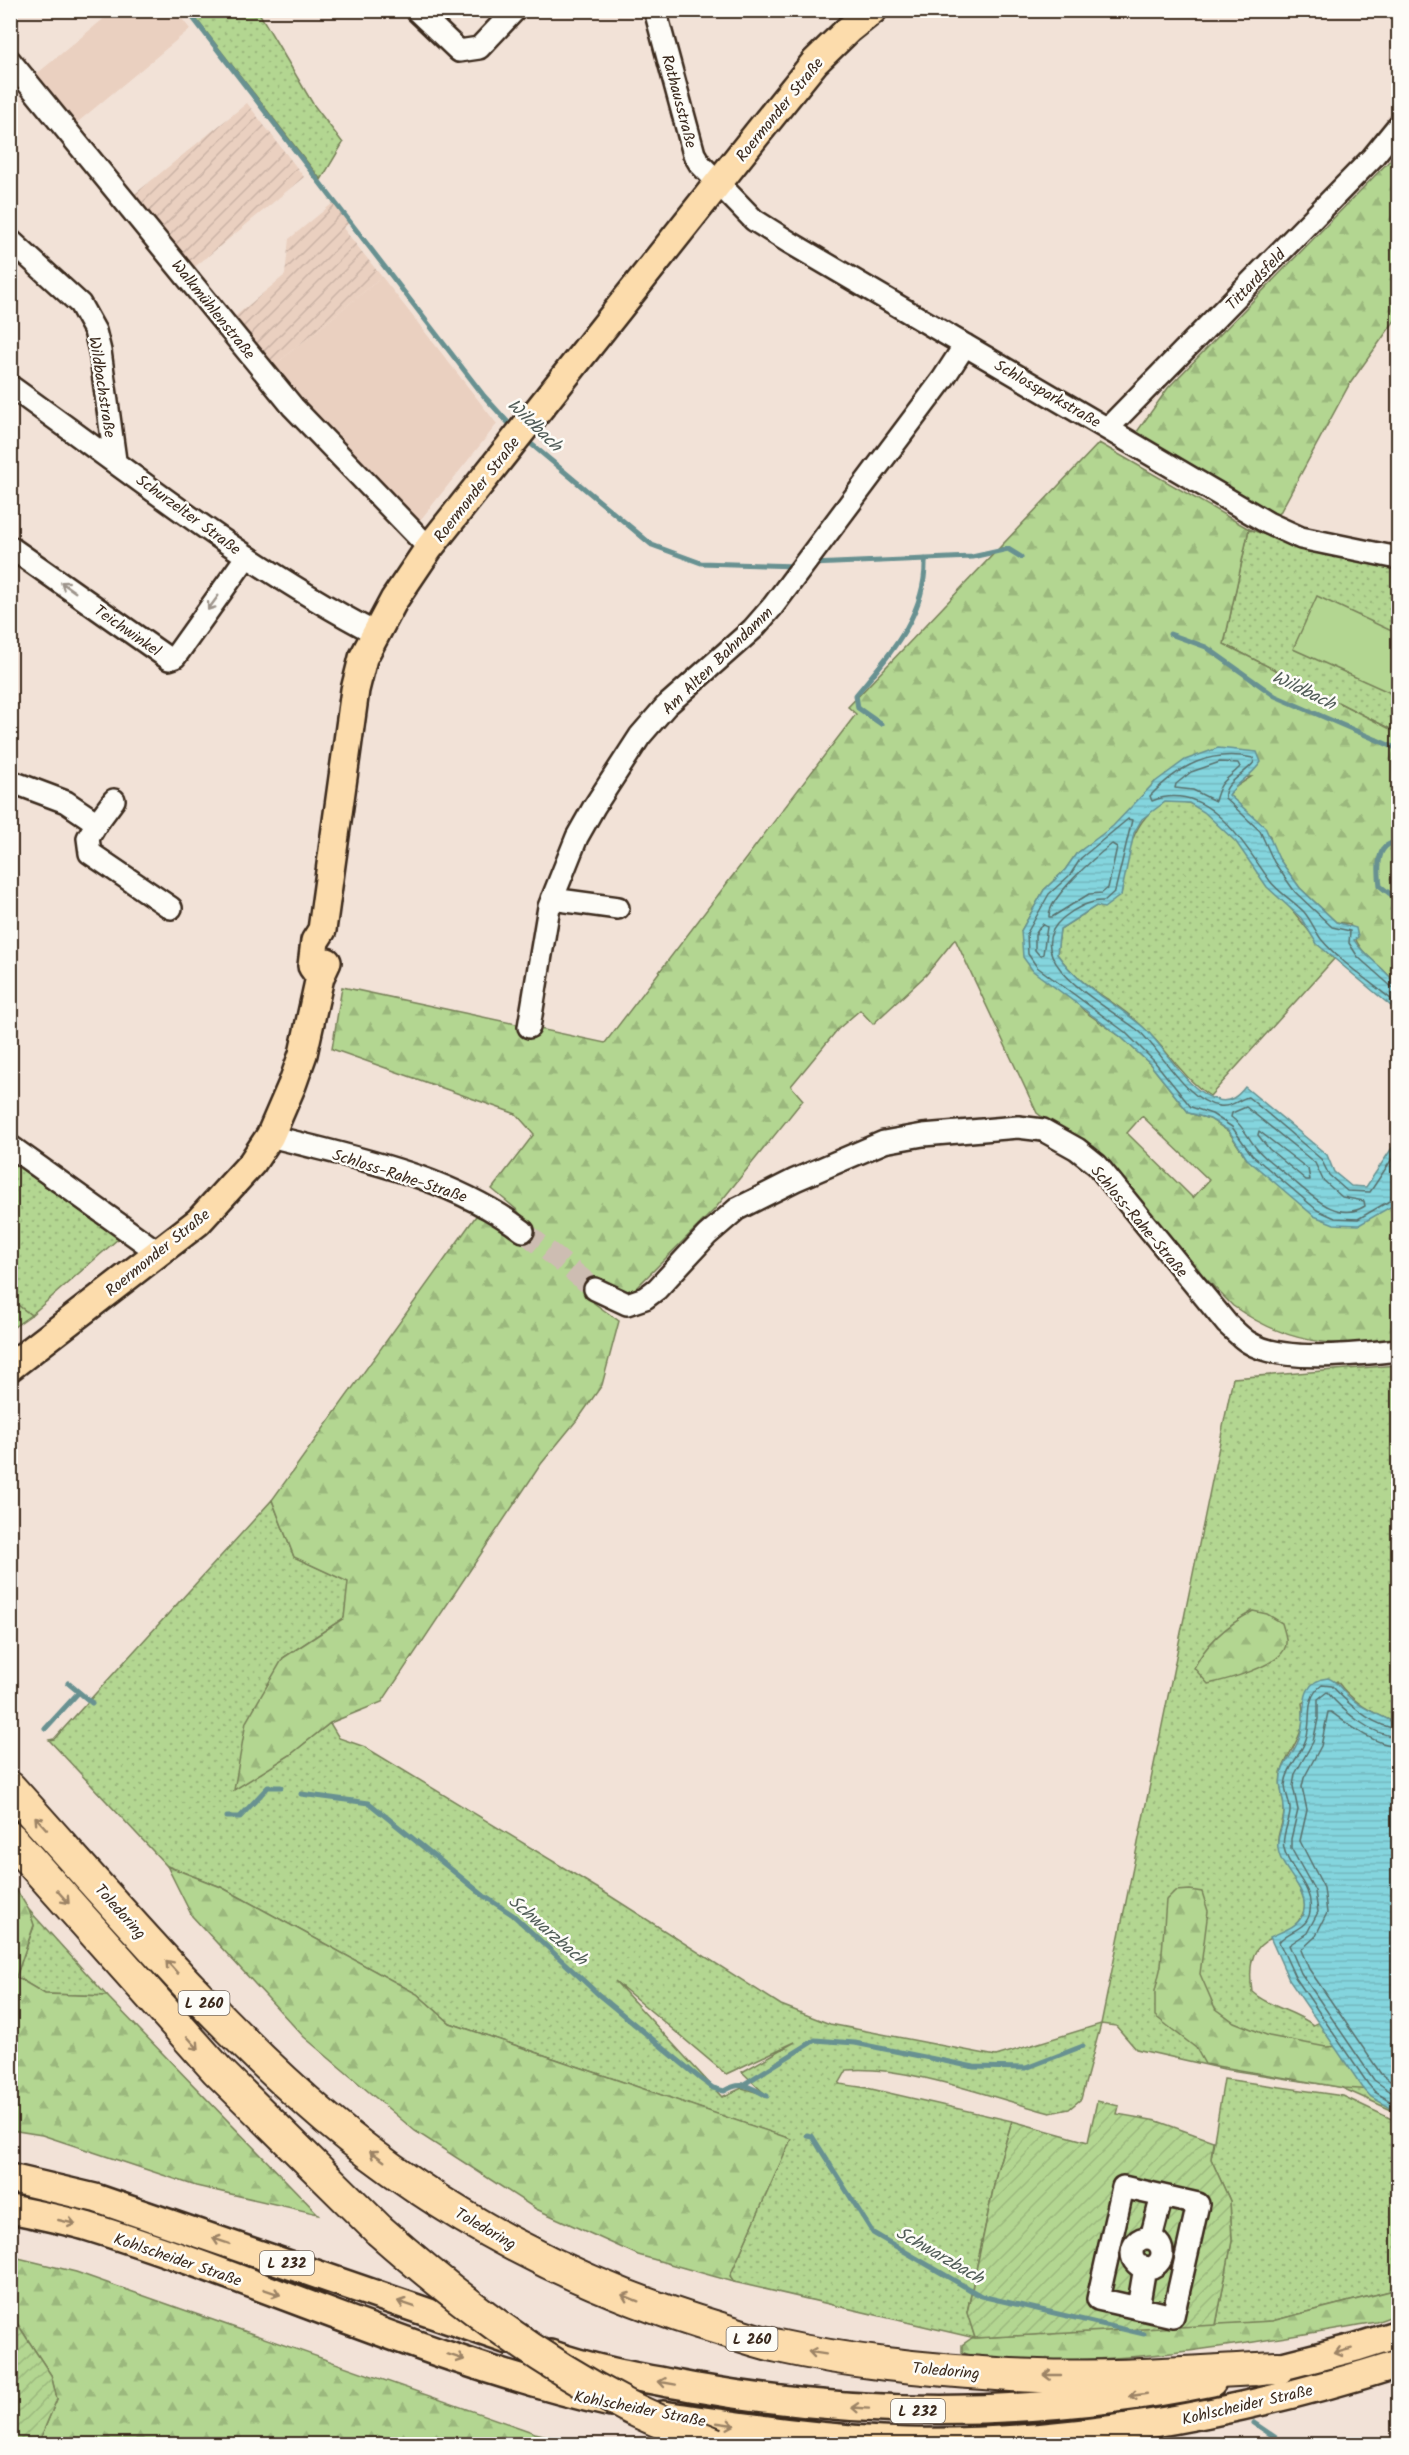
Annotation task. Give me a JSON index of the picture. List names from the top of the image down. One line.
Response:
{"streets":{"highway":["Toledoring","L 260"],"main road":["Roermonder Straße","Kohlscheider Straße","L 232"],"street":["Rathausstraße","Tittardsfeld","Walkmühlenstraße","Wildbachstraße","Schlossparkstraße","Schurzelter Straße","Teichwinkel","Am Alten Bahndamm","Schloss-Rahe-Straße"]},"crossings":[["Rathausstraße","Roermonder Straße"],["Rathausstraße","Schlossparkstraße"],["Roermonder Straße","Walkmühlenstraße"],["Roermonder Straße","Schlossparkstraße"],["Roermonder Straße","Schurzelter Straße"],["Roermonder Straße","Schloss-Rahe-Straße"],["Tittardsfeld","Schlossparkstraße"],["Wildbachstraße","Schurzelter Straße"],["Schlossparkstraße","Am Alten Bahndamm"],["Schurzelter Straße","Teichwinkel"],["Toledoring","Kohlscheider Straße"]],"water":["Wildbach","Schwarzbach"]}
